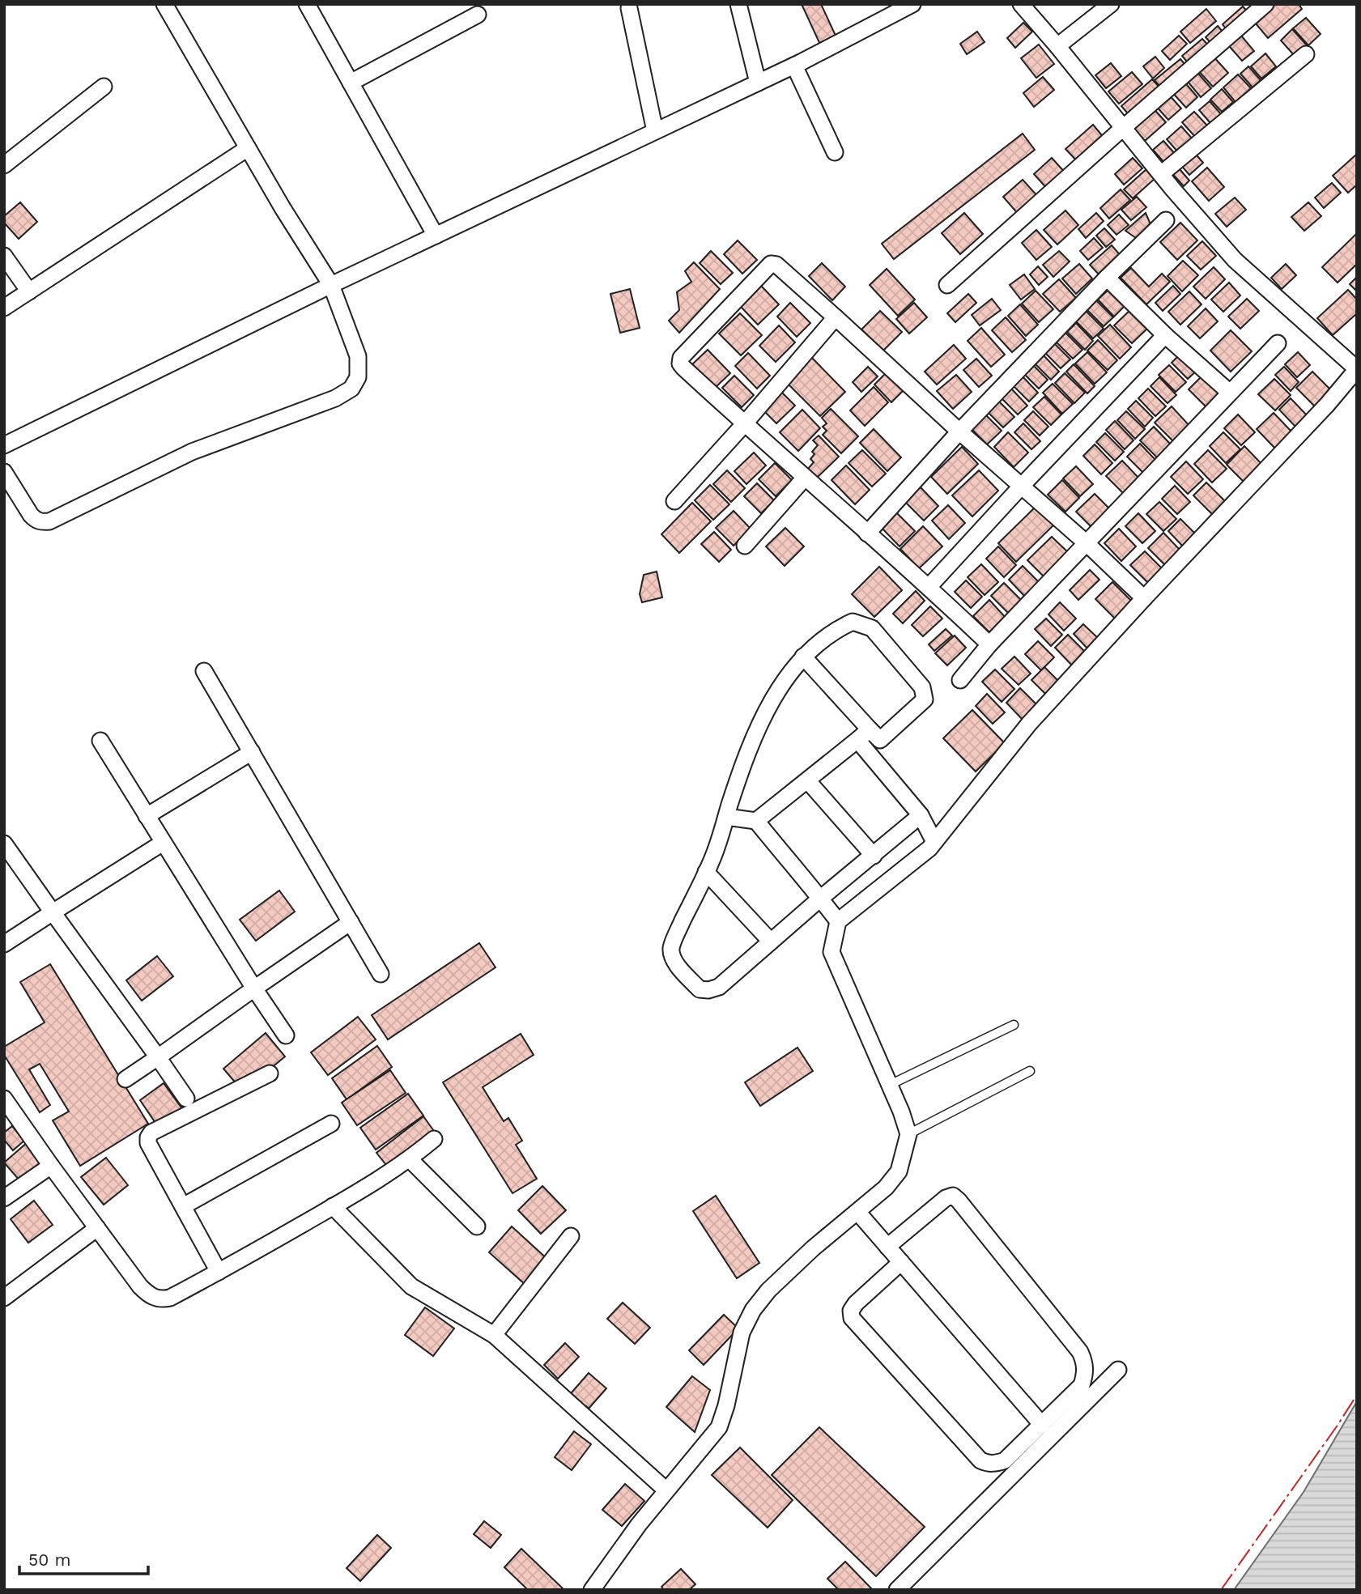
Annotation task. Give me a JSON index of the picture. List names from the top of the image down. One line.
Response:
{"scale_bar":"50 m"}
